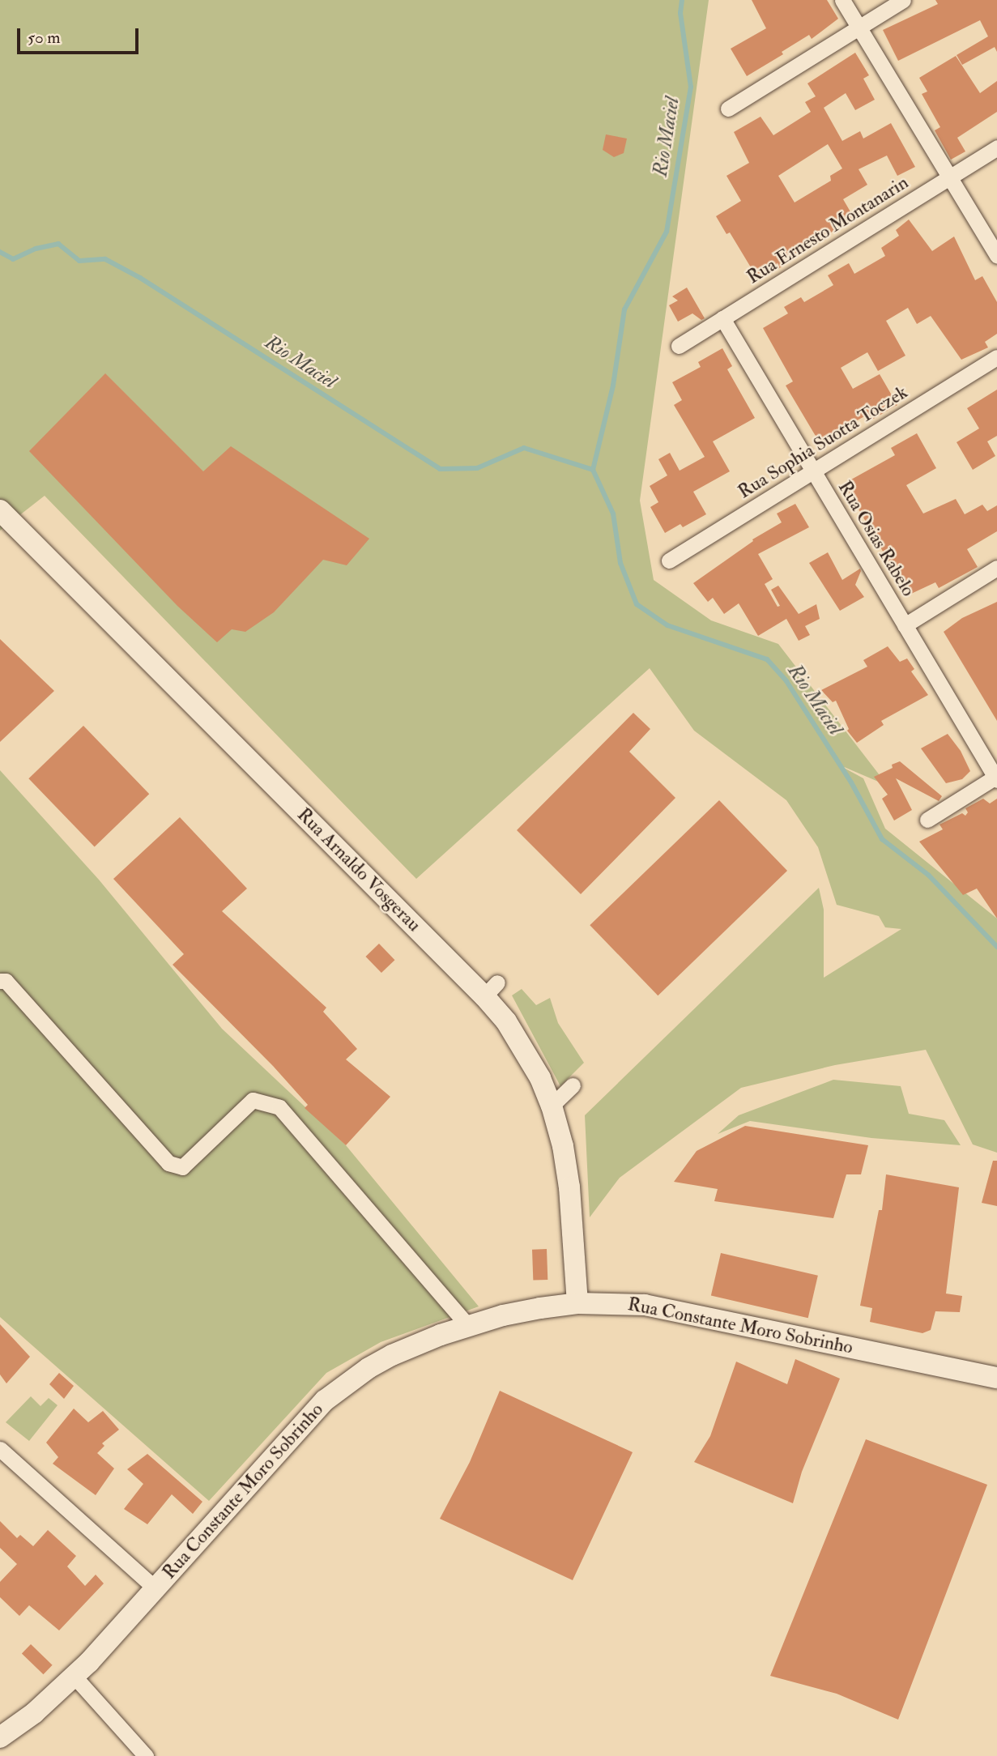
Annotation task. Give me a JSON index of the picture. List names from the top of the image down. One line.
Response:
{"streets":{"main road":["Rua Arnaldo Vosgerau","Rua Constante Moro Sobrinho"],"street":["Rua Ernesto Montanarin","Rua Sophia Suotta Toczek","Rua Osias Rabelo"]},"crossings":[["Rua Ernesto Montanarin","Rua Osias Rabelo"],["Rua Sophia Suotta Toczek","Rua Osias Rabelo"],["Rua Arnaldo Vosgerau","Rua Constante Moro Sobrinho"]],"water":["Rio Maciel"],"scale_bar":"50 m"}
